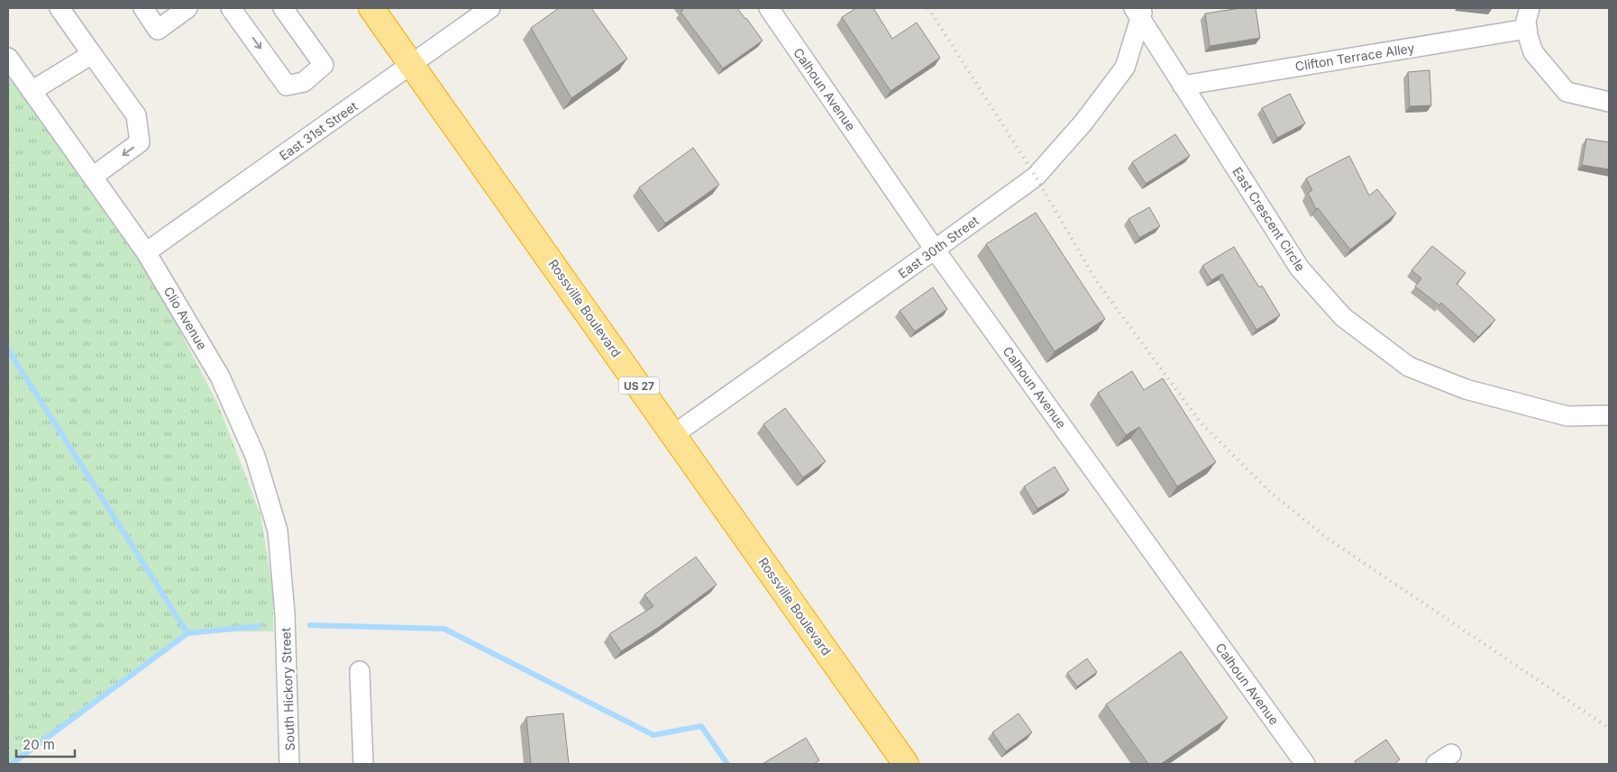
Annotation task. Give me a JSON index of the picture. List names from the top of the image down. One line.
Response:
{"streets":{"highway":["Rossville Boulevard","US 27"],"street":["Clifton Terrace Alley","Calhoun Avenue","East 31st Street","East Crescent Circle","East 30th Street","Clio Avenue","South Hickory Street"]},"crossings":[["Clifton Terrace Alley","East Crescent Circle"],["Calhoun Avenue","East 30th Street"],["East 31st Street","Rossville Boulevard"],["East 31st Street","Clio Avenue"],["East Crescent Circle","East 30th Street"],["East 30th Street","Rossville Boulevard"],["Clio Avenue","South Hickory Street"]],"scale_bar":"20 m"}
